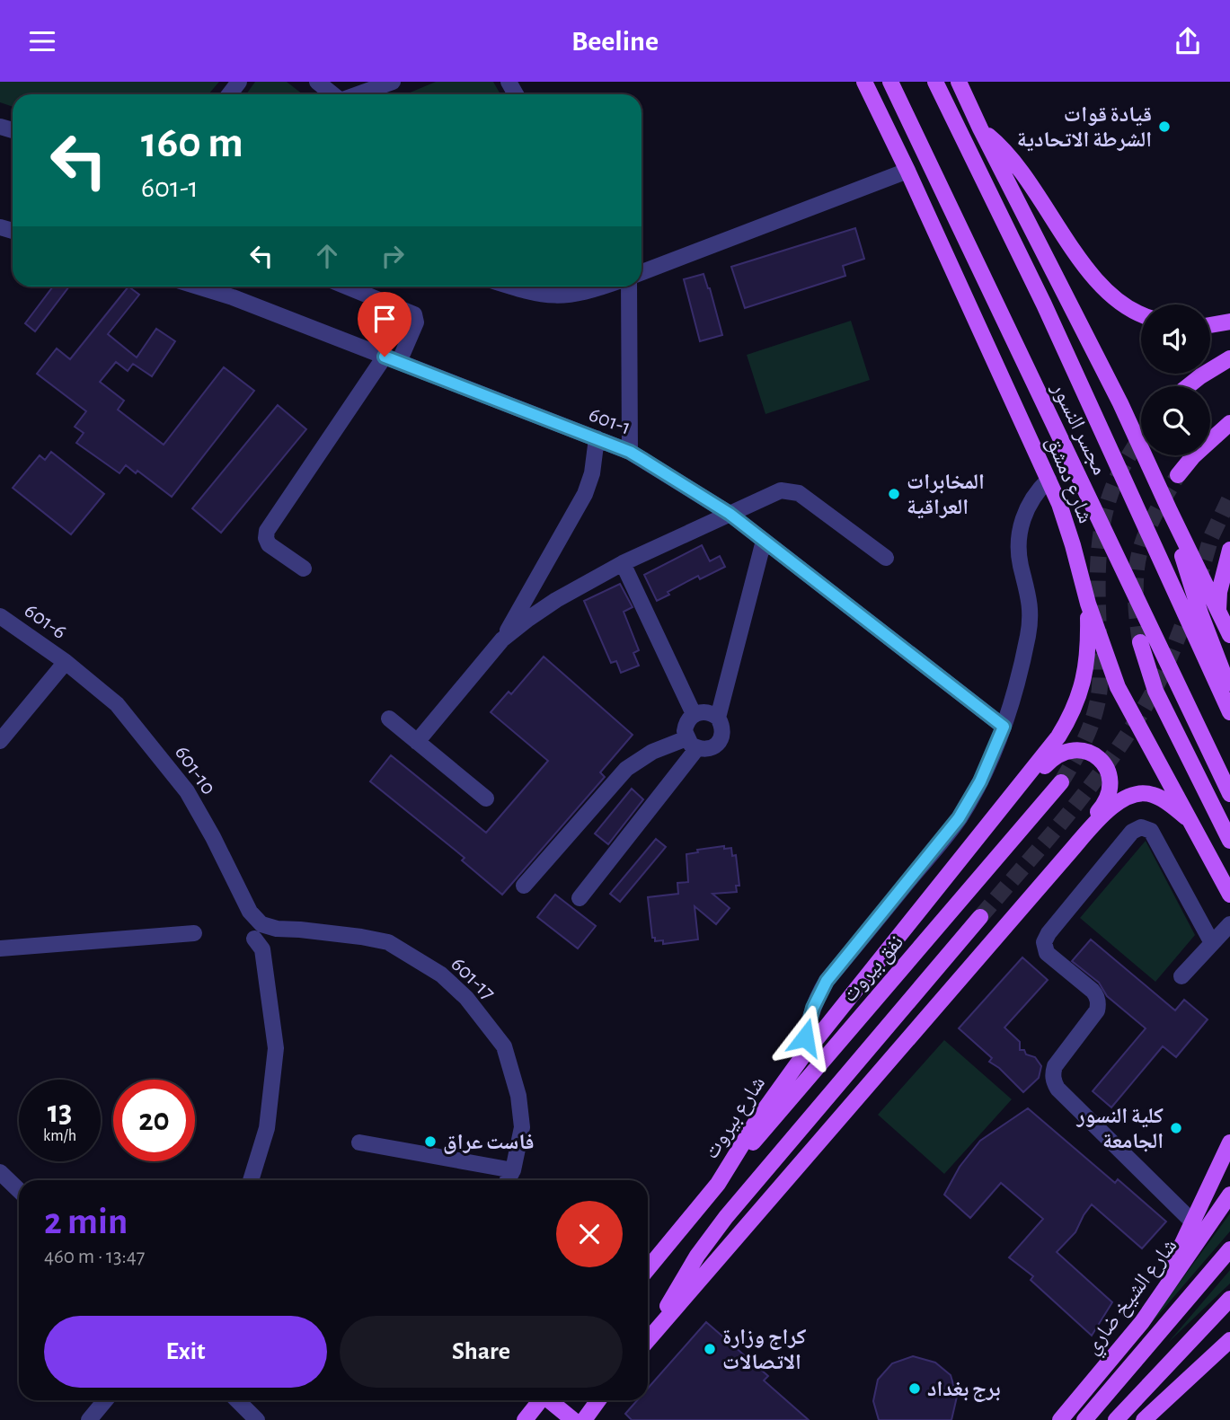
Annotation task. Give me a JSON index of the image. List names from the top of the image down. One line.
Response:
{"streets":{"main road":["مجسر النسور","شارع دمشق","نفق بيروت","شارع بيروت","شارع الشيخ ضاري"],"street":["601-1","601-6","601-10","601-17"]},"crossings":[["شارع دمشق","شارع بيروت"],["601-6","601-10"],["601-10","601-17"],["نفق بيروت","شارع بيروت"]],"places":["قيادة قوات الشرطة الاتحادية","المخابرات العراقية","كلية النسور الجامعة","فاست عراق","كراج وزارة الاتصالات","برج بغداد"],"page":{"header":"Beeline","turn":["160 m","601-1"],"speed":"13 km/h","limit":"20","heading":["2 min","460 m · 13:47"],"buttons":["Exit","Share"]}}
